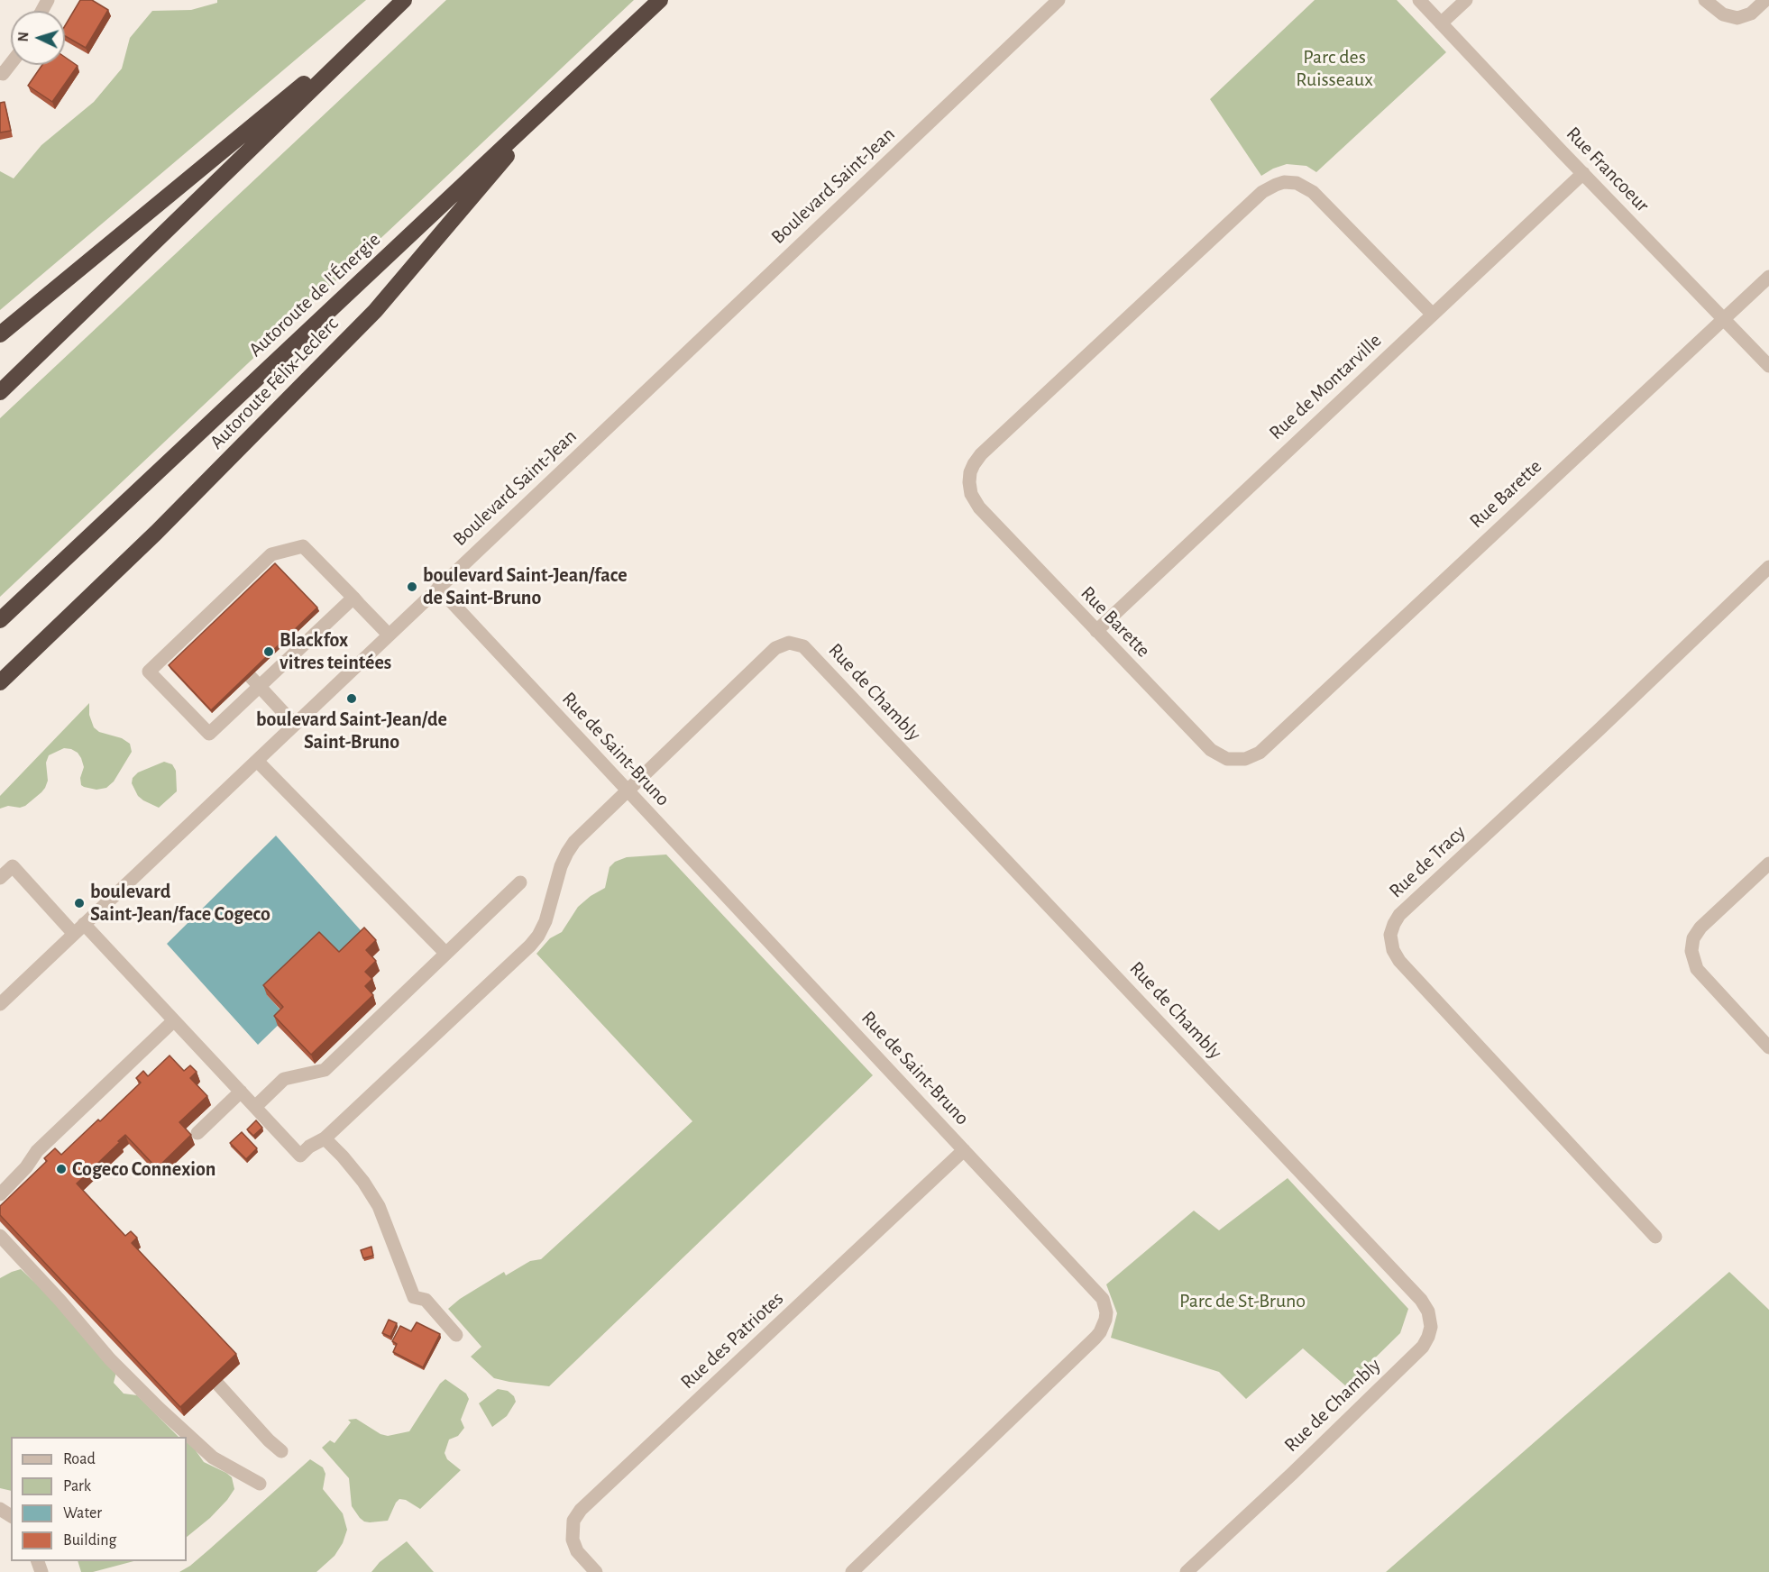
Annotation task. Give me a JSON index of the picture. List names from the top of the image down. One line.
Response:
{"streets":{"highway":["Autoroute de l'Énergie","Autoroute Félix-Leclerc"],"street":["Rue Francoeur","Boulevard Saint-Jean","Rue de Montarville","Rue Barette","Rue de Chambly","Rue de Saint-Bruno","Rue de Tracy","Rue des Patriotes"]},"crossings":[["Rue Francoeur","Rue de Montarville"],["Rue Francoeur","Rue Barette"],["Boulevard Saint-Jean","Rue de Saint-Bruno"],["Autoroute de l'Énergie","Autoroute Félix-Leclerc"],["Rue de Montarville","Rue Barette"],["Rue de Chambly","Rue de Saint-Bruno"],["Rue de Saint-Bruno","Rue des Patriotes"]],"parks":["Parc des Ruisseaux","Parc de St-Bruno"],"places":["boulevard Saint-Jean/face de Saint-Bruno","Blackfox vitres teintées","boulevard Saint-Jean/de Saint-Bruno","boulevard Saint-Jean/face Cogeco","Cogeco Connexion"],"legend":["Road","Park","Water","Building"],"north":"left"}
